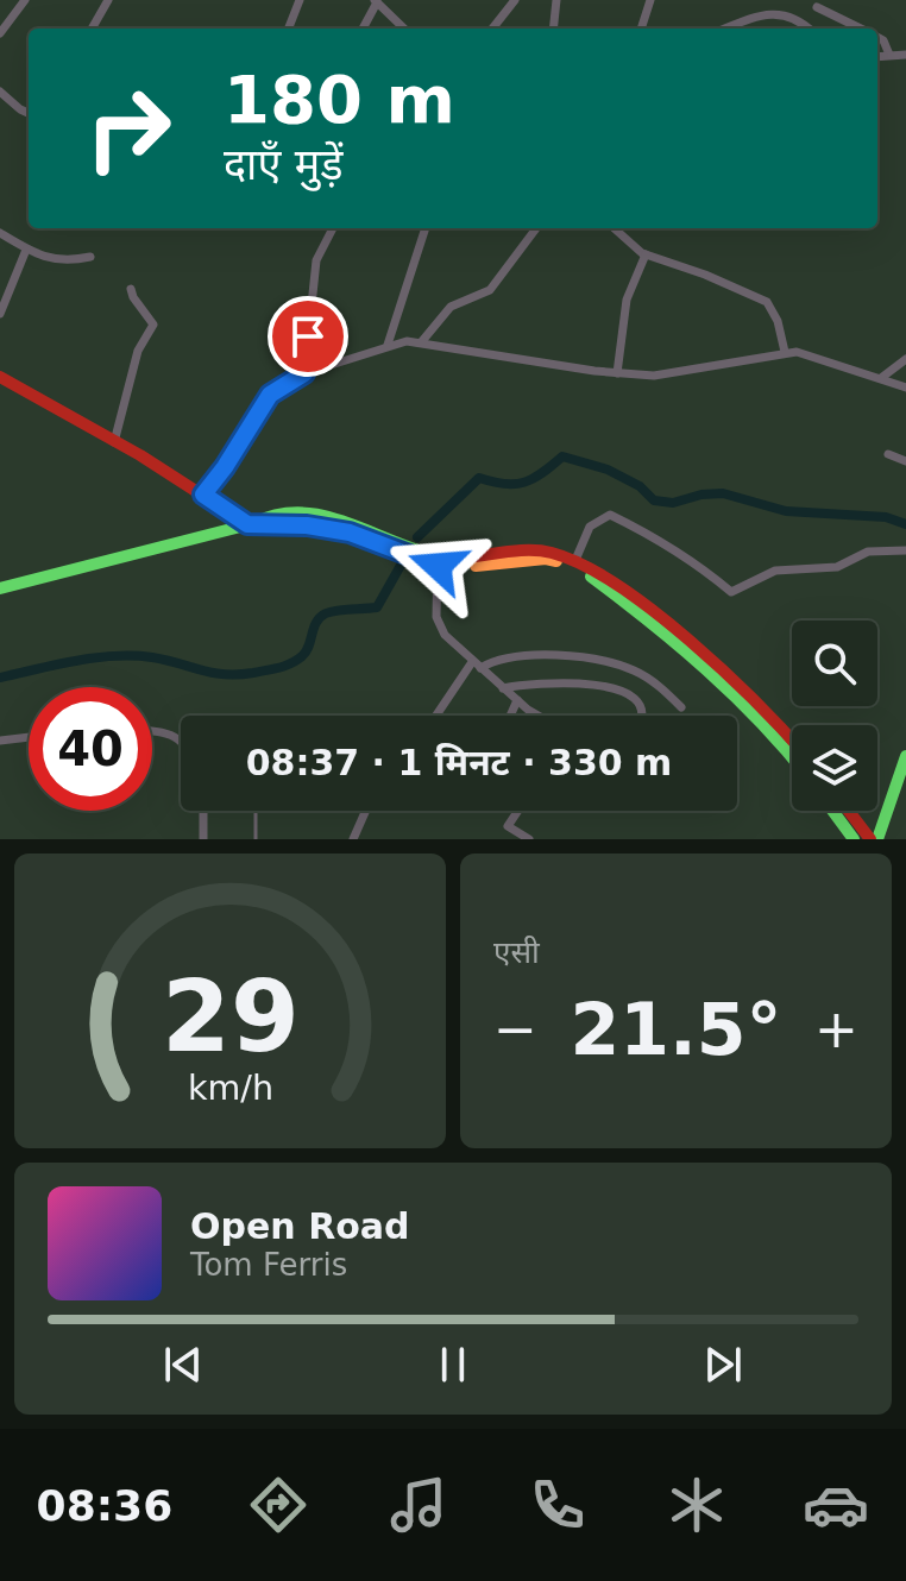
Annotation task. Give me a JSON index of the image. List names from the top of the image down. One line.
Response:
{"page":{"turn":["180 m","दाएँ मुड़ें"],"limit":"40","trip":"08:37 · 1 मिनट · 330 m","tile":"एसी","heat":["−","21.5°","+"],"song":["Open Road","Tom Ferris"],"tabs":"08:36","gauge":["29","km/h"]}}
